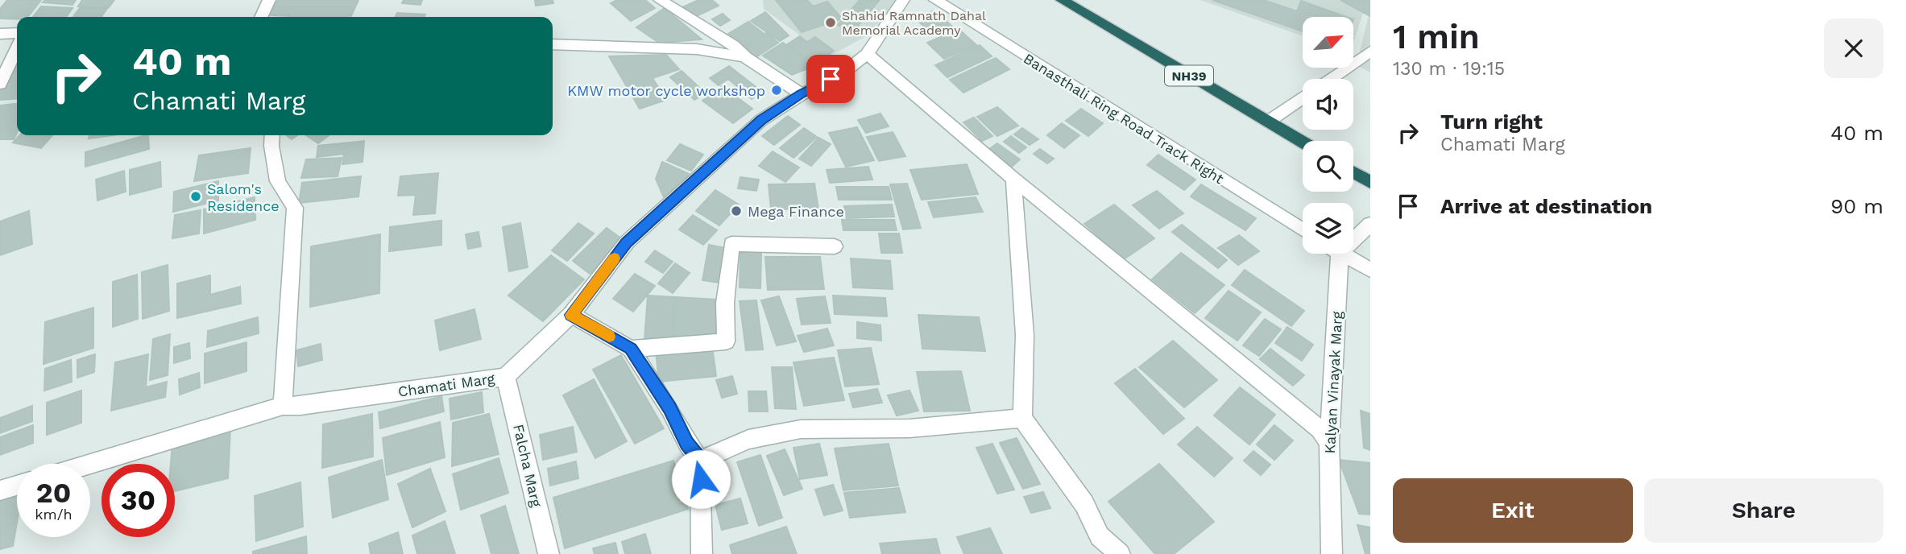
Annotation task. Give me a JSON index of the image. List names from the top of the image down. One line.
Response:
{"streets":{"highway":["NH39"],"street":["Banasthali Ring Road Track Right","Kalyan Vinayak Marg","Chamati Marg","Falcha Marg"]},"crossings":[["Chamati Marg","Falcha Marg"]],"places":["Shahid Ramnath Dahal Memorial Academy","KMW motor cycle workshop","Salom's Residence","Mega Finance"],"north":"top right","page":{"heading":["1 min","130 m · 19:15"],"turn":["40 m","Chamati Marg"],"list":[{"name":"Turn right","note":"Chamati Marg","value":"40 m"},{"name":"Arrive at destination","value":"90 m"}],"speed":"20 km/h","limit":"30","buttons":["Exit","Share"]}}
